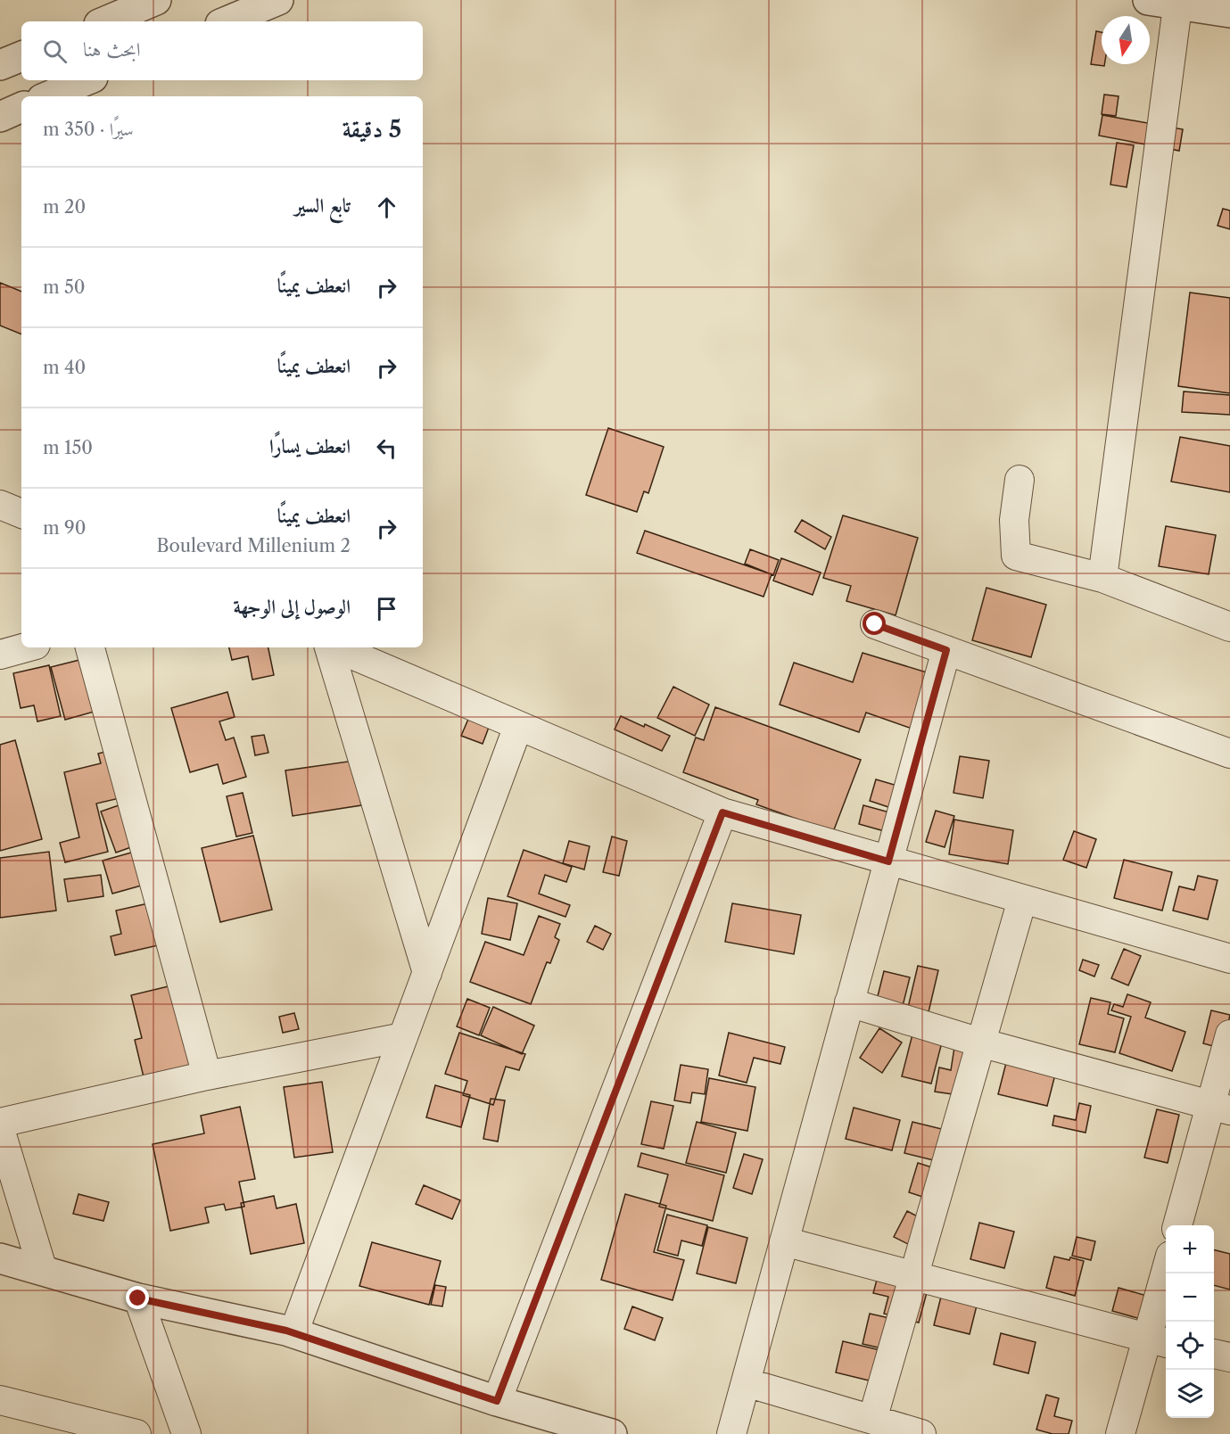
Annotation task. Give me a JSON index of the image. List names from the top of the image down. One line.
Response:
{"north":"bottom","page":{"search":"ابحث هنا","heading":["5 دقيقة","سيرًا · 350 m"],"list":[["تابع السير","20 m"],["انعطف يمينًا","50 m"],["انعطف يمينًا","40 m"],["انعطف يسارًا","150 m"],["انعطف يمينًا","Boulevard Millenium 2","90 m"],"الوصول إلى الوجهة"],"map_buttons":["+","−"]}}
